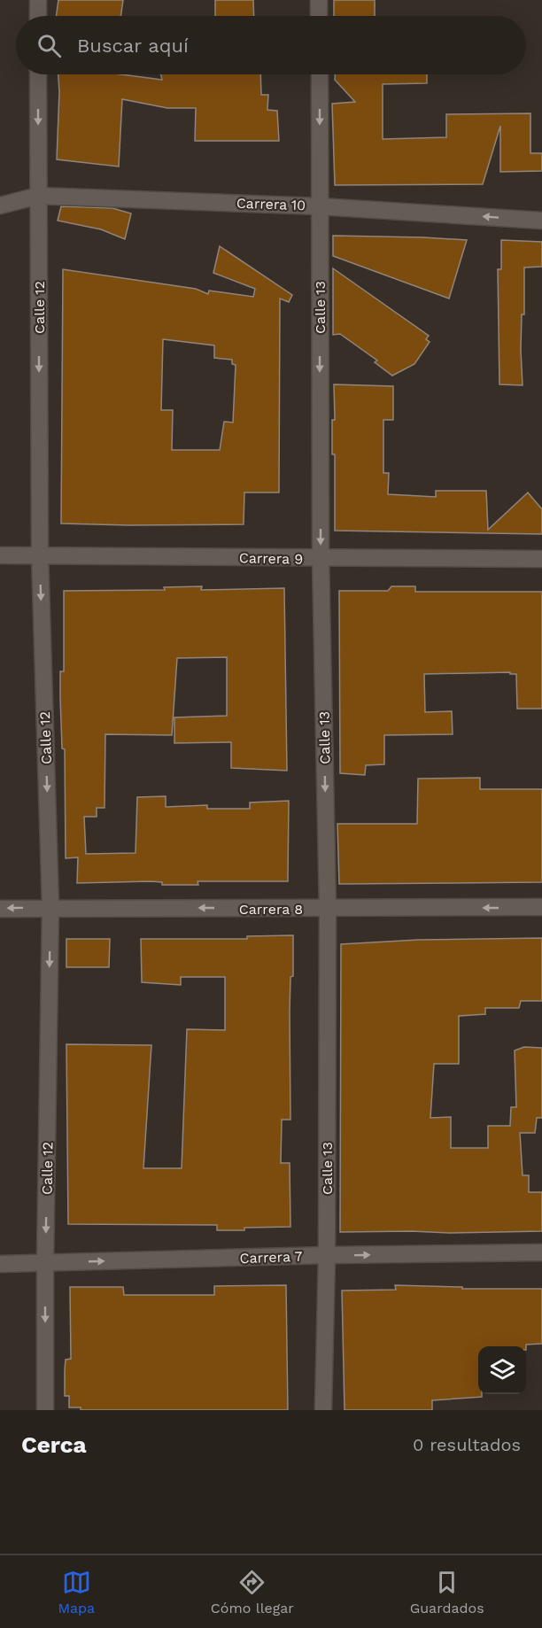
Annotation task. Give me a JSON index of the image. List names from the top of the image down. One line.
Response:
{"streets":{"street":["Carrera 10","Calle 12","Calle 13","Carrera 9","Carrera 8","Carrera 7"]},"crossings":[["Carrera 10","Calle 12"],["Carrera 10","Calle 13"],["Calle 12","Carrera 9"],["Calle 12","Carrera 8"],["Calle 12","Carrera 7"],["Calle 13","Carrera 9"],["Calle 13","Carrera 8"],["Calle 13","Carrera 7"]],"one_way":["Carrera 10","Calle 12","Calle 13","Carrera 8","Carrera 7"],"page":{"search":"Buscar aquí","heading":["Cerca","0 resultados"],"nav":["Mapa","Cómo llegar","Guardados"]}}
